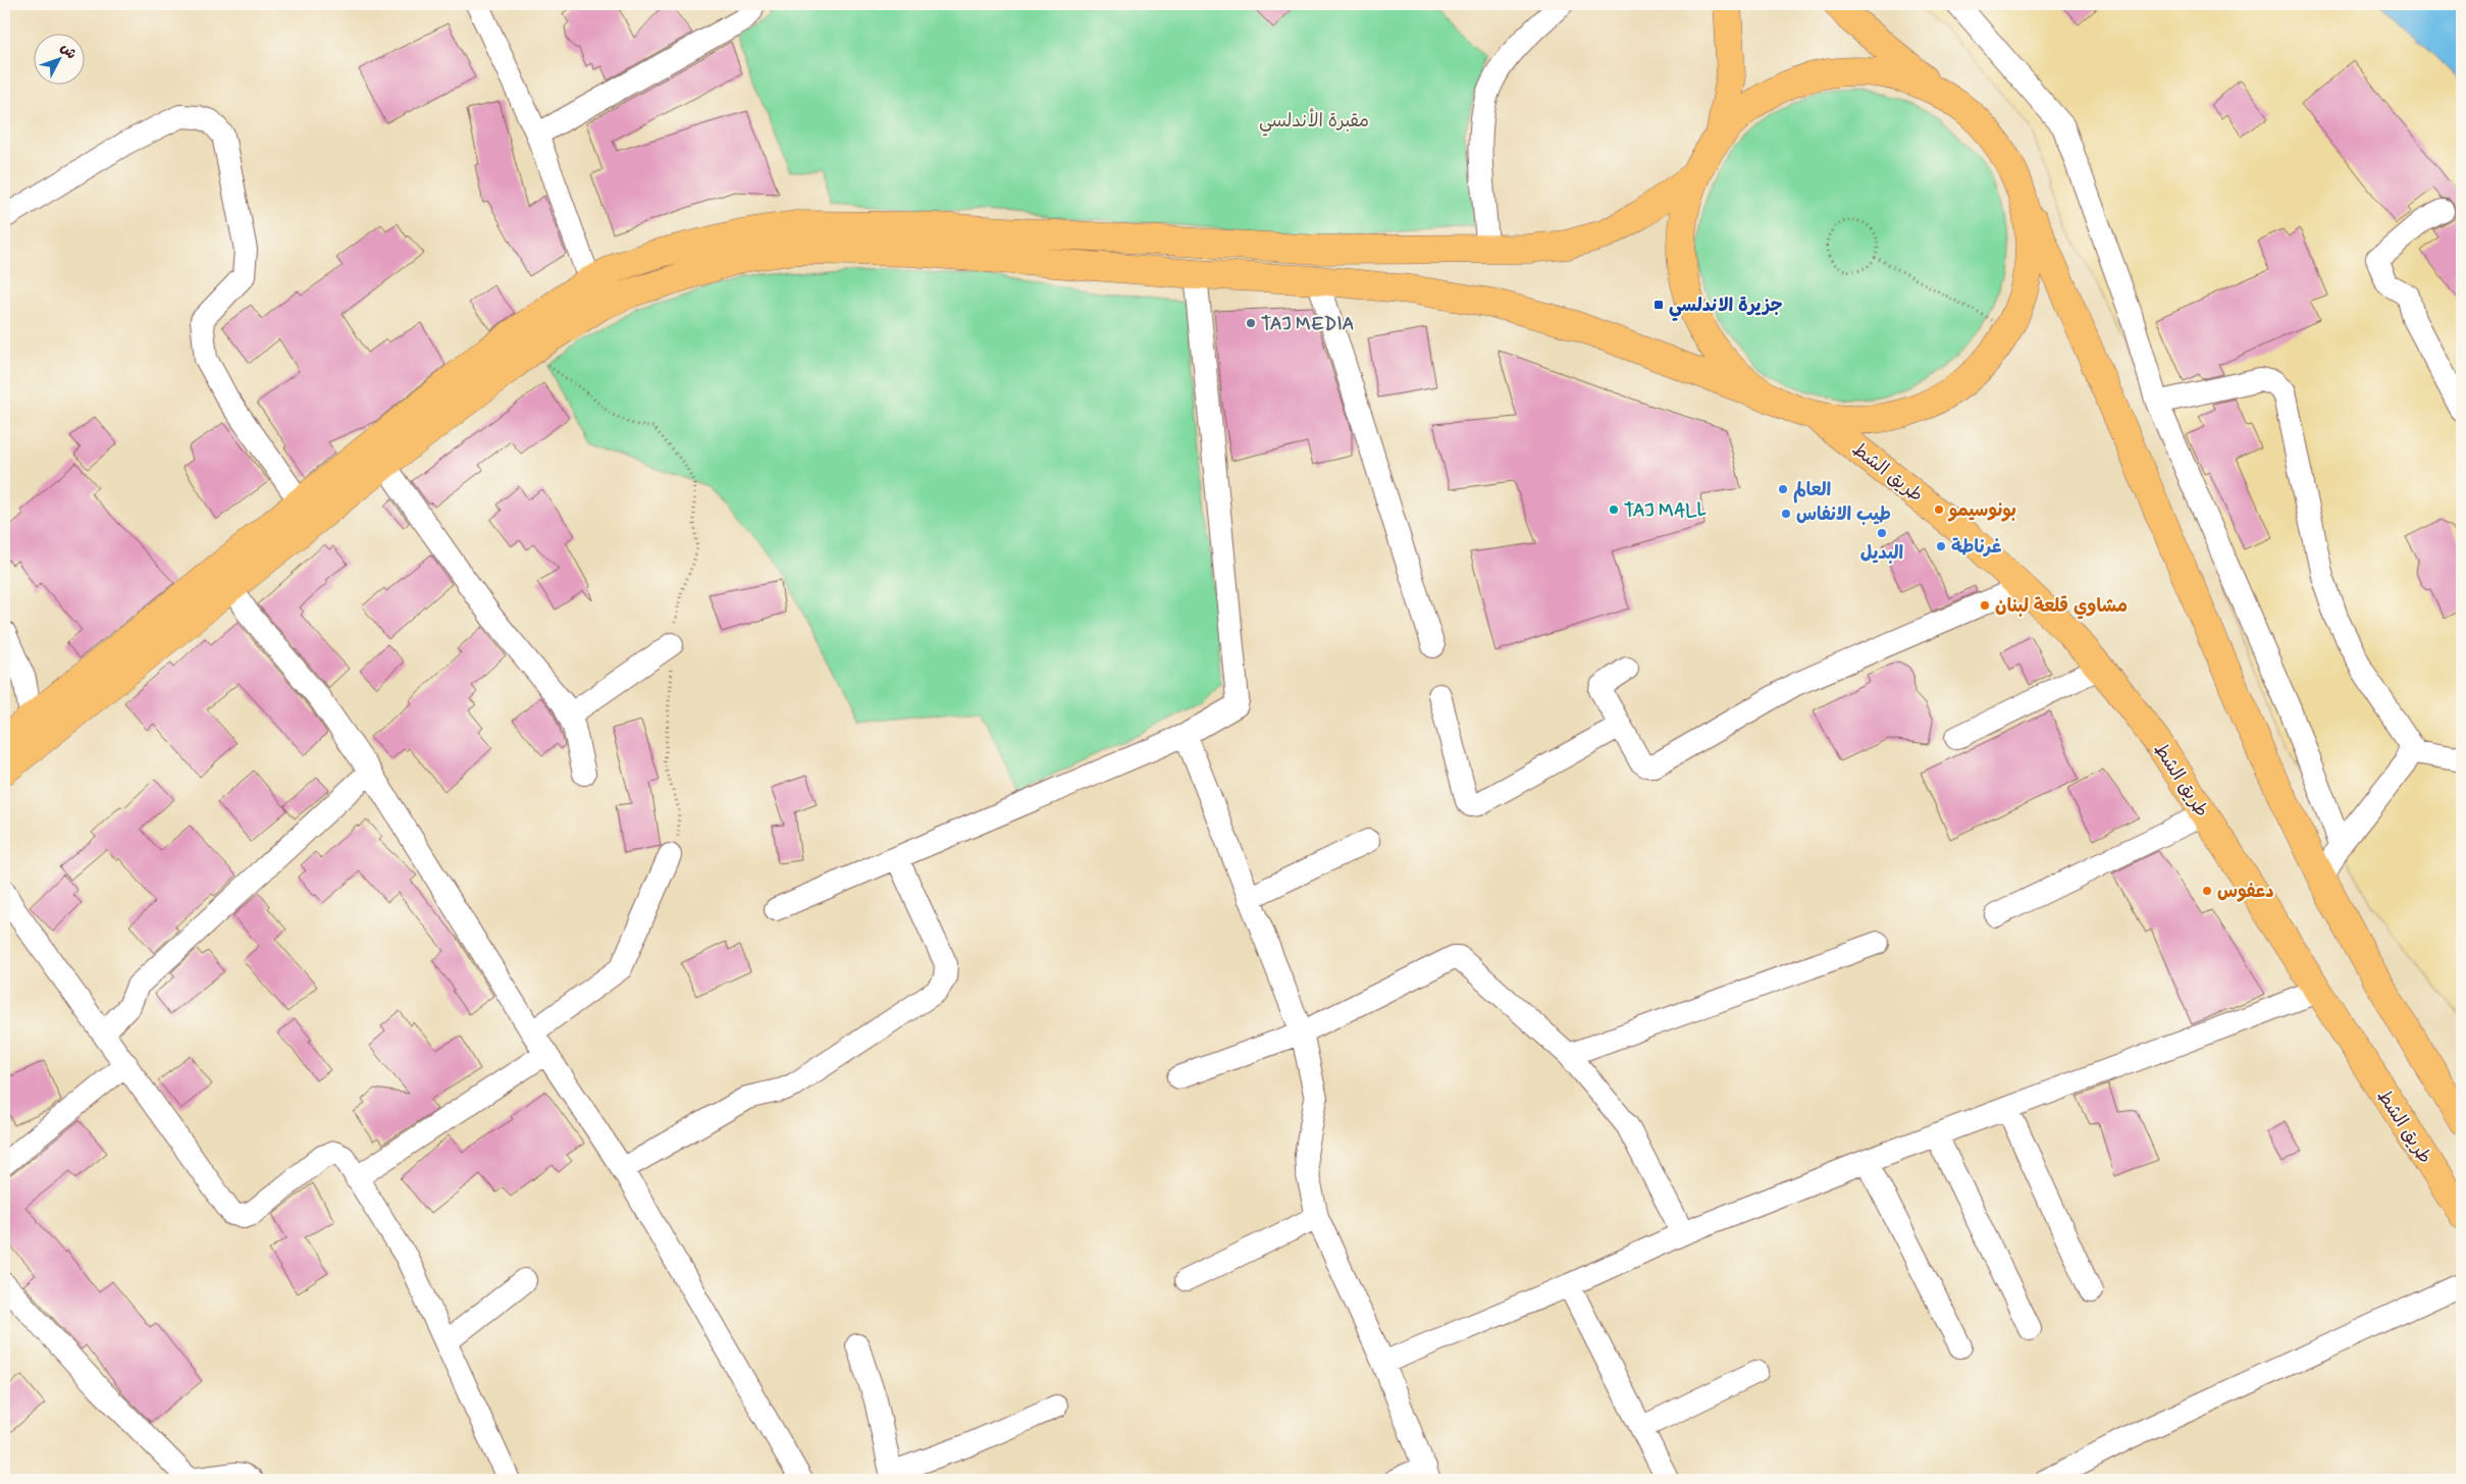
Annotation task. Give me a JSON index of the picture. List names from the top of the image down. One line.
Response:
{"streets":{"main road":["طريق الشط"]},"parks":["مقبرة الأندلسي"],"places":{"transit":["جزيرة الاندلسي"],"other":["TAJ MEDIA","العالم","TAJ MALL","بونوسيمو","طيب الانفاس","البديل","غرناطة","مشاوي قلعة لبنان","دعفوس"]},"north":"top right"}
